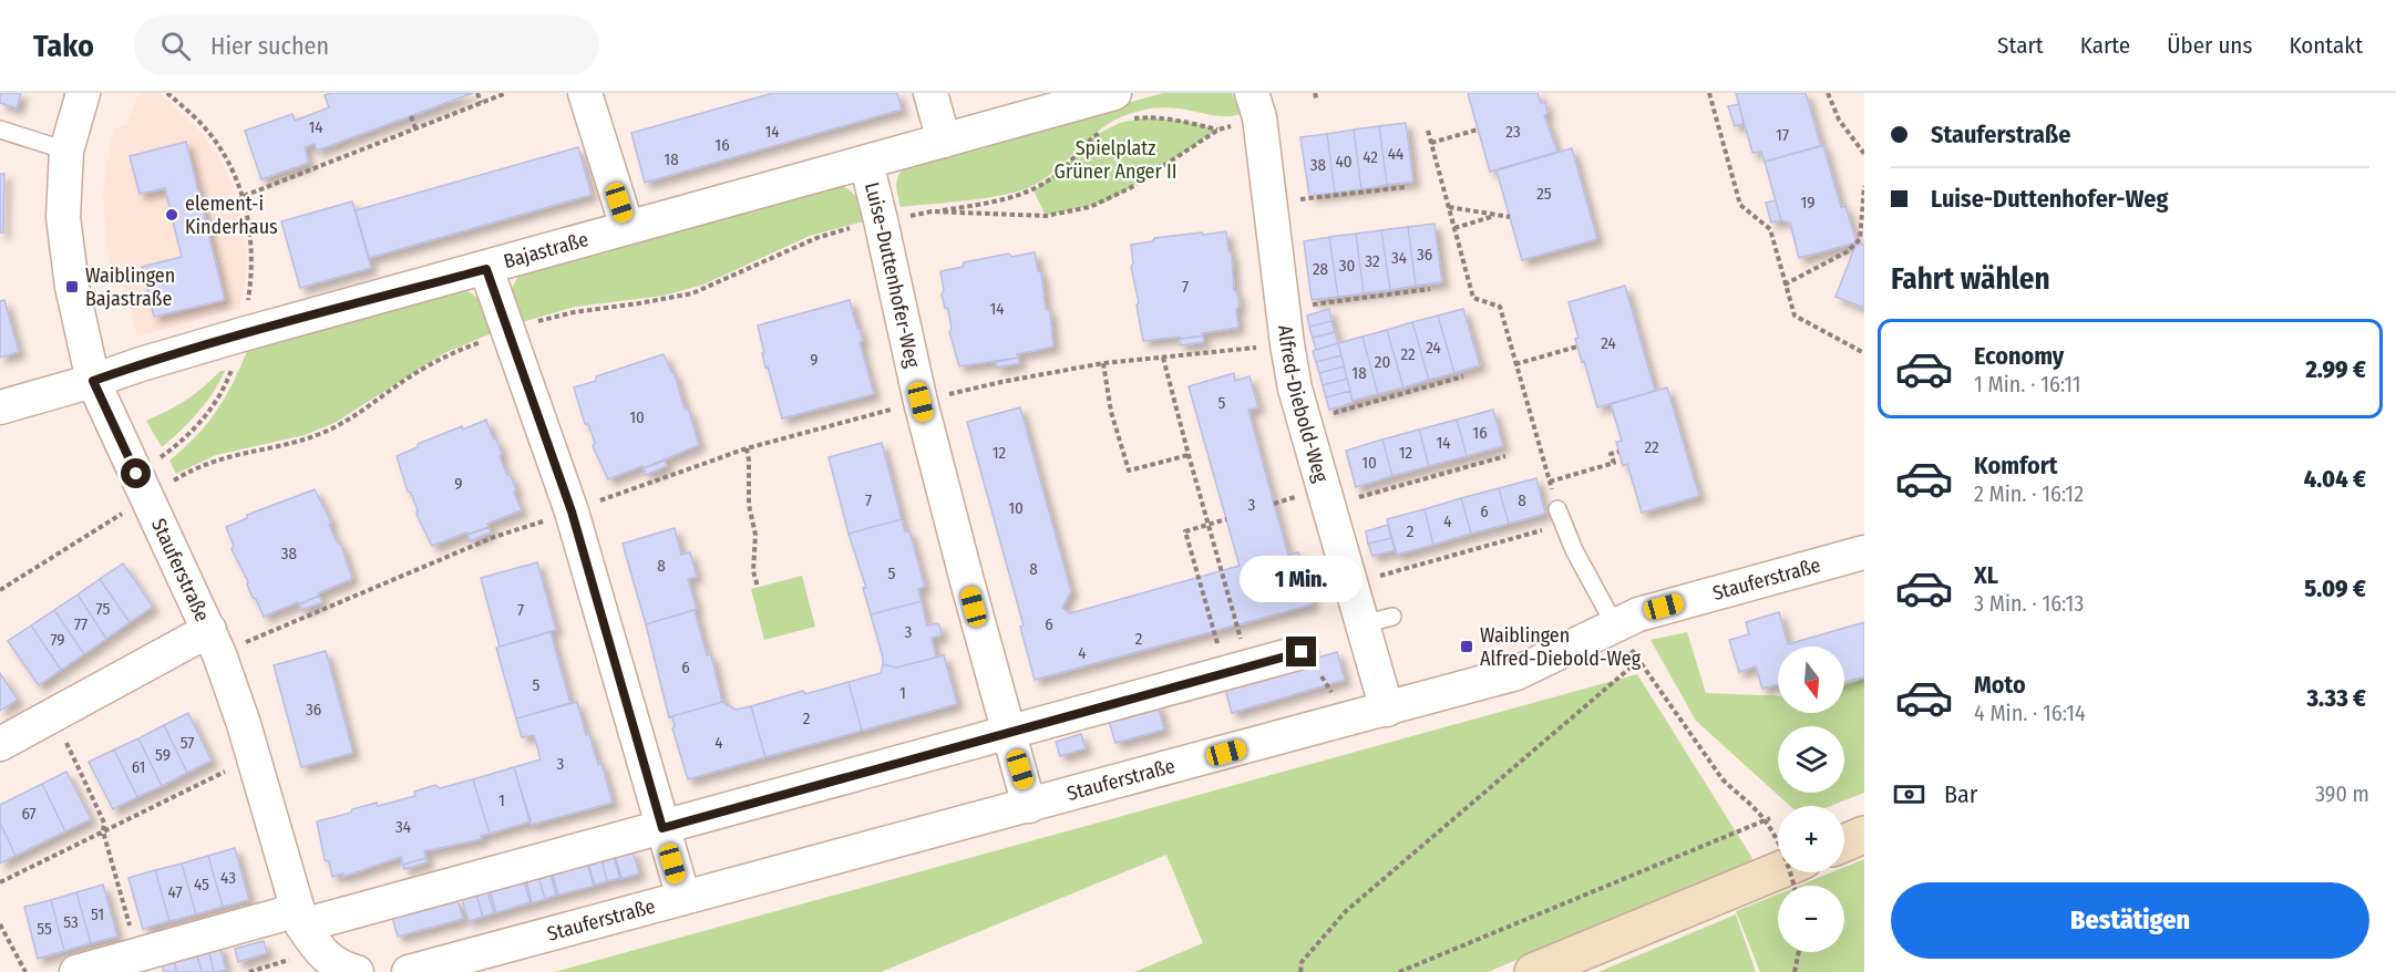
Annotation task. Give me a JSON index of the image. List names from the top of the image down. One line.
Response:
{"streets":{"street":["Bajastraße","Luise-Duttenhofer-Weg","Alfred-Diebold-Weg","Stauferstraße"]},"crossings":[["Bajastraße","Luise-Duttenhofer-Weg"],["Bajastraße","Stauferstraße"],["Luise-Duttenhofer-Weg","Stauferstraße"],["Alfred-Diebold-Weg","Stauferstraße"]],"parks":["Spielplatz Grüner Anger II"],"places":{"other":["element-i Kinderhaus"],"transit":["Waiblingen Bajastraße","Waiblingen Alfred-Diebold-Weg"]},"house_numbers":["14","14","23","17","16","44","42","18","40","38","25","19","36","34","32","30","28","7","14","24","24","22","9","20","18","5","10","16","14","22","12","12","10","9","7","8","3","10","6","4","2","38","8","8","5","75","7","77","6","3","2","79","4","6","5","1","36","2","57","4","59","3","61","1","67","34","43","45","47","51","53","55"],"north":"bottom","page":{"header":"Tako","search":"Hier suchen","nav":["Start","Karte","Über uns","Kontakt"],"banner":["Stauferstraße","Luise-Duttenhofer-Weg"],"heading":"Fahrt wählen","list":[{"name":"Economy","note":"1 Min. · 16:11","value":"2.99 €"},{"name":"Komfort","note":"2 Min. · 16:12","value":"4.04 €"},{"name":"XL","note":"3 Min. · 16:13","value":"5.09 €"},{"name":"Moto","note":"4 Min. · 16:14","value":"3.33 €"}],"bubble":"1 Min.","map_buttons":["+","−"],"pay":["Bar","390 m"],"buttons":"Bestätigen"}}
